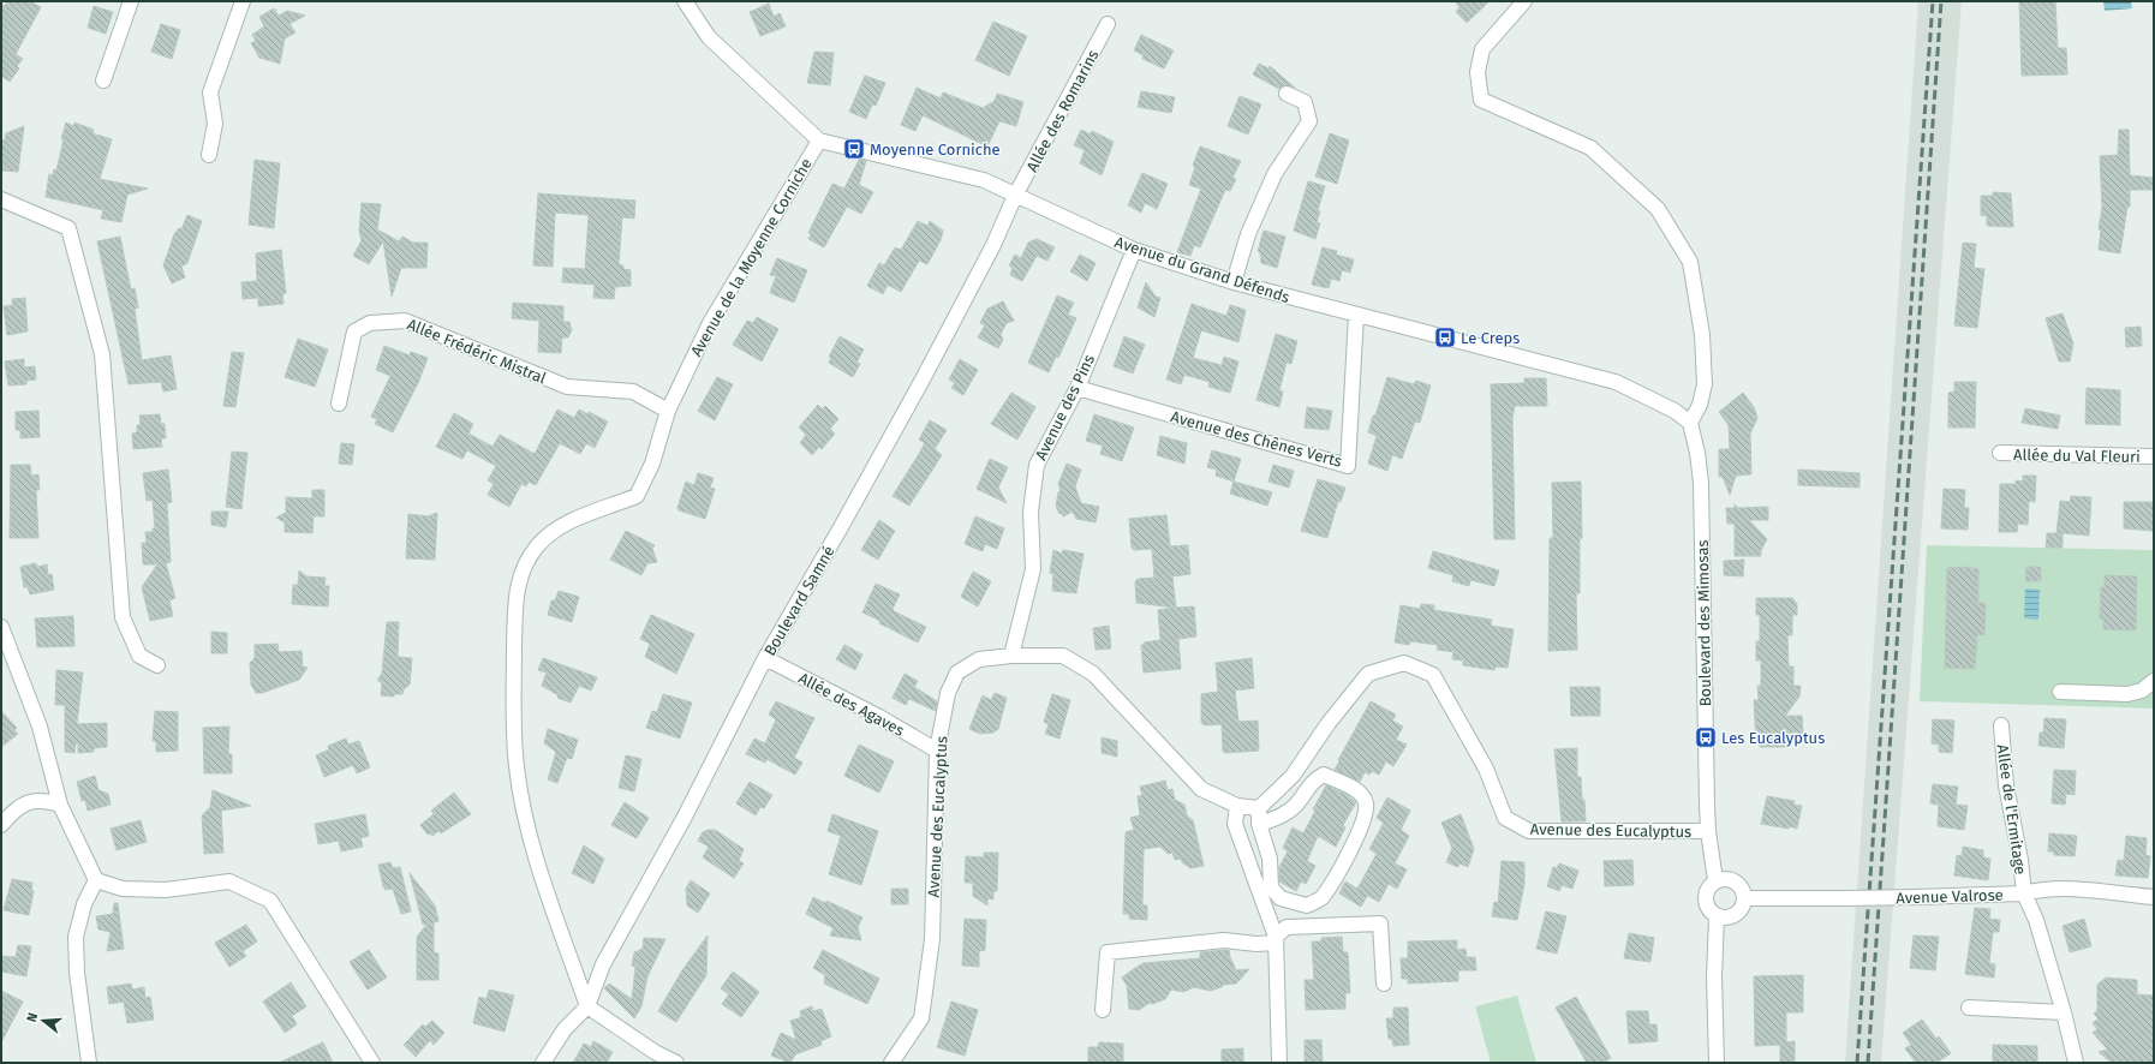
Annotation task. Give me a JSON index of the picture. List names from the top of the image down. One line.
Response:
{"streets":{"street":["Allée des Romarins","Avenue de la Moyenne Corniche","Avenue du Grand Défends","Allée Frédéric Mistral","Avenue des Pins","Avenue des Chênes Verts","Allée du Val Fleuri","Boulevard Samné","Boulevard des Mimosas","Allée des Agaves","Allée de l'Ermitage","Avenue des Eucalyptus","Avenue Valrose"]},"crossings":[["Allée des Romarins","Avenue du Grand Défends"],["Allée des Romarins","Boulevard Samné"],["Avenue de la Moyenne Corniche","Avenue du Grand Défends"],["Avenue de la Moyenne Corniche","Allée Frédéric Mistral"],["Avenue de la Moyenne Corniche","Boulevard Samné"],["Avenue du Grand Défends","Avenue des Pins"],["Avenue du Grand Défends","Avenue des Chênes Verts"],["Avenue du Grand Défends","Boulevard Samné"],["Avenue du Grand Défends","Boulevard des Mimosas"],["Avenue des Pins","Avenue des Chênes Verts"],["Avenue des Pins","Avenue des Eucalyptus"],["Boulevard Samné","Allée des Agaves"],["Boulevard des Mimosas","Avenue des Eucalyptus"],["Boulevard des Mimosas","Avenue Valrose"],["Allée des Agaves","Avenue des Eucalyptus"],["Allée de l'Ermitage","Avenue Valrose"]],"places":{"bus stop":["Moyenne Corniche","Le Creps","Les Eucalyptus"]},"north":"left"}
